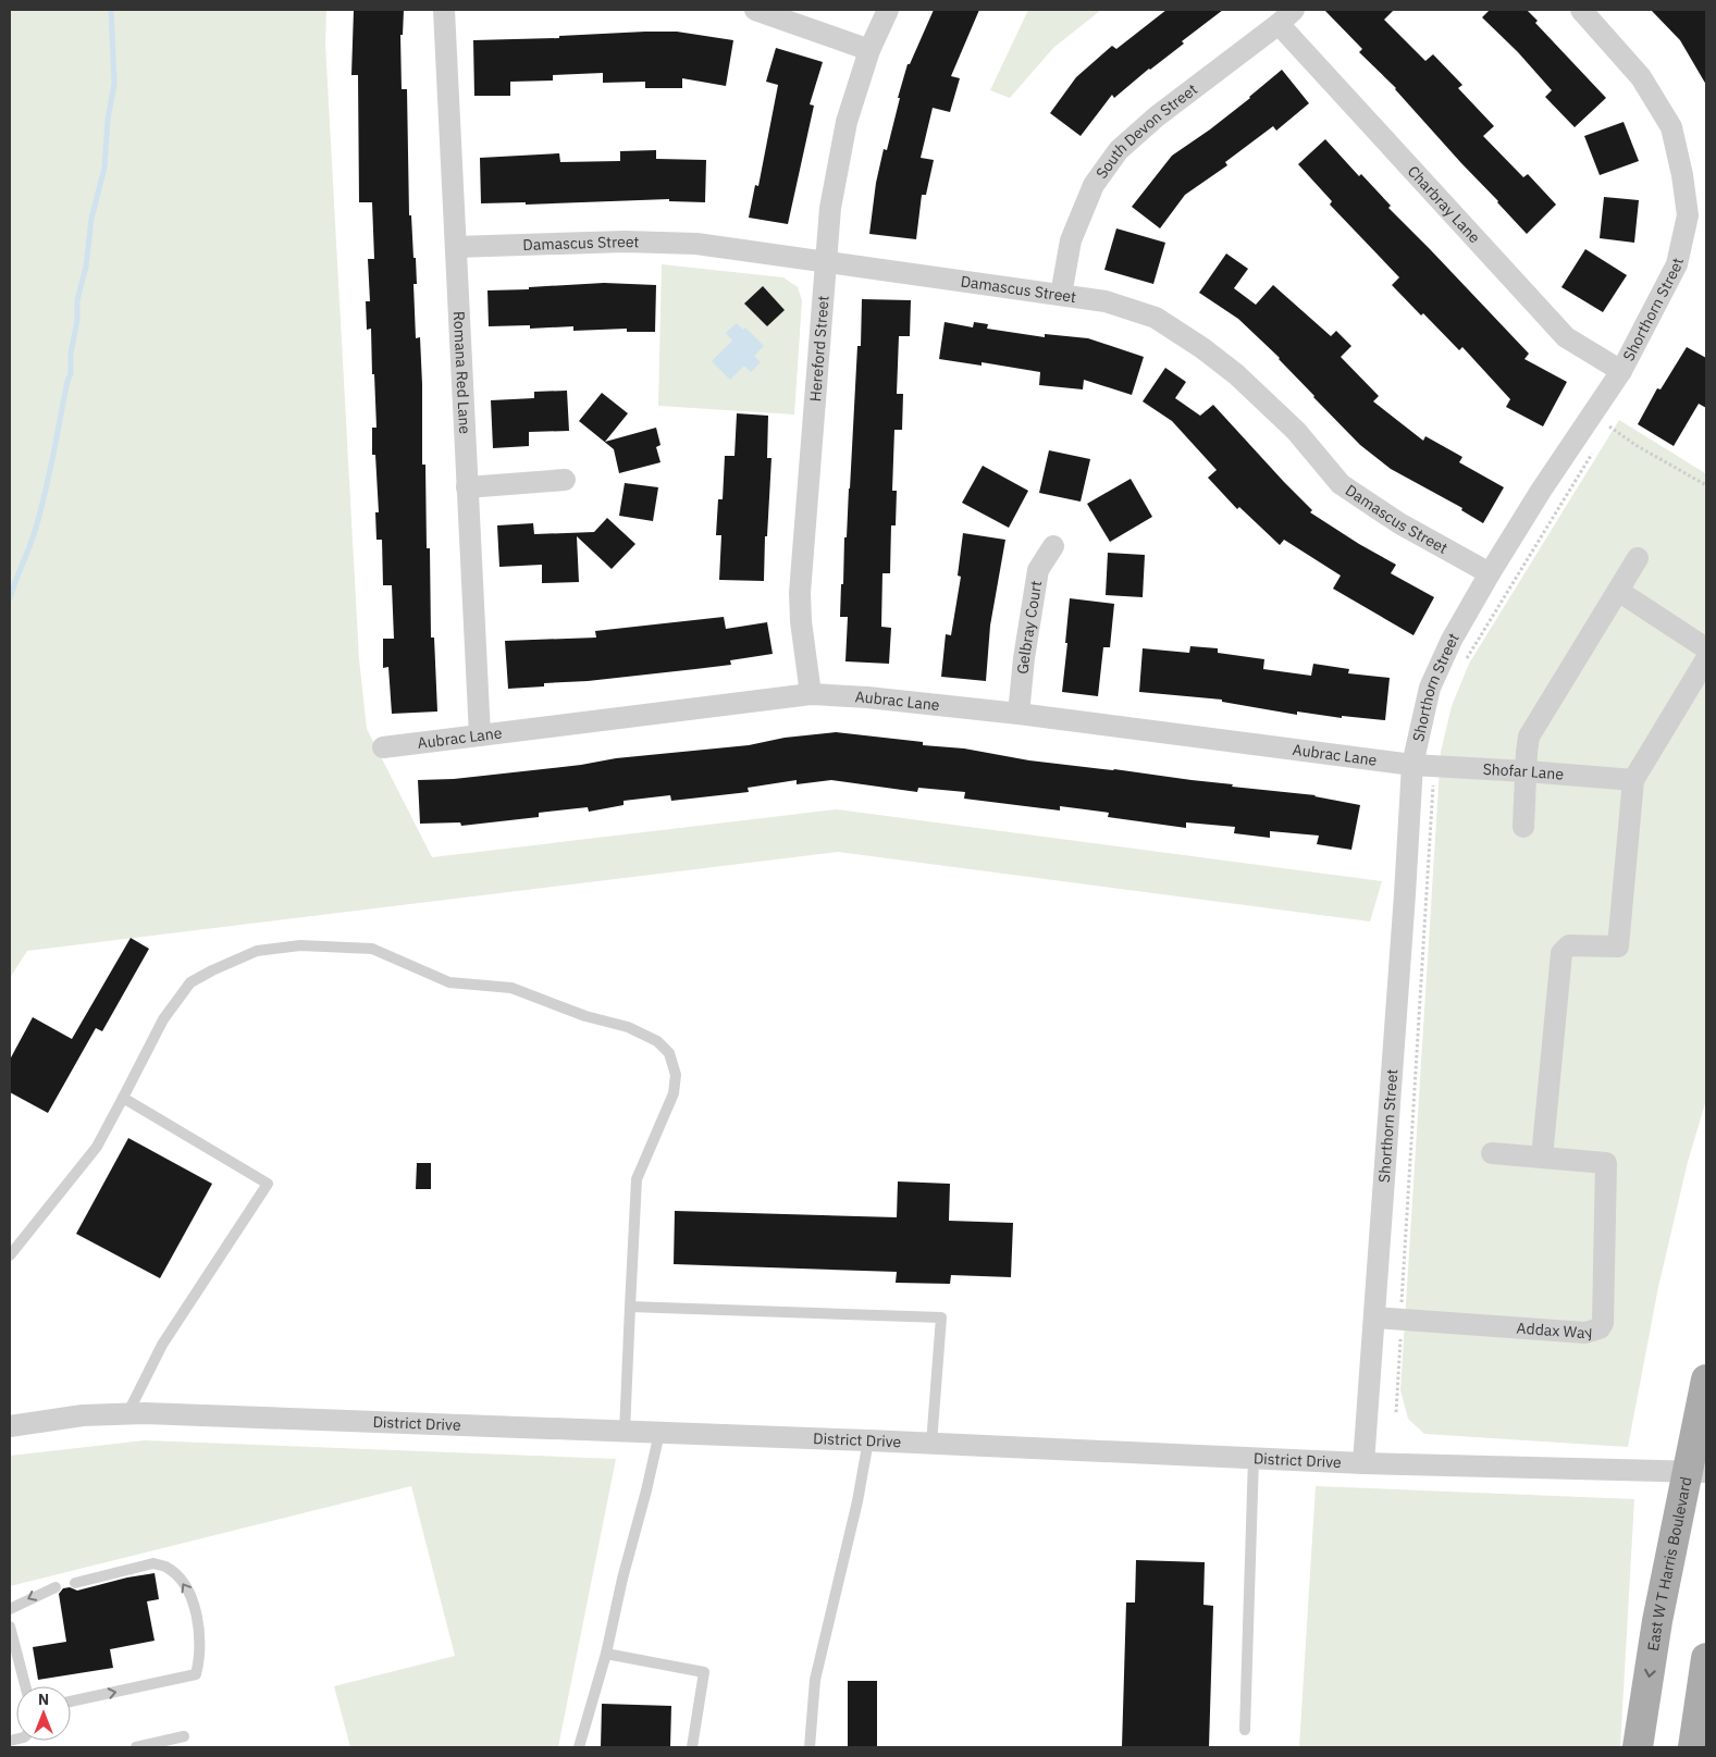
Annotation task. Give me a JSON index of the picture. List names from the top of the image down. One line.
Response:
{"streets":{"main road":["East W T Harris Boulevard"],"street":["South Devon Street","Charbray Lane","Damascus Street","Shorthorn Street","Hereford Street","Romana Red Lane","Gelbray Court","Aubrac Lane","Shofar Lane","Addax Way","District Drive"]},"crossings":[["South Devon Street","Charbray Lane"],["South Devon Street","Damascus Street"],["Charbray Lane","Shorthorn Street"],["Damascus Street","Shorthorn Street"],["Damascus Street","Hereford Street"],["Damascus Street","Romana Red Lane"],["Shorthorn Street","Aubrac Lane"],["Shorthorn Street","Shofar Lane"],["Shorthorn Street","Addax Way"],["Shorthorn Street","District Drive"],["Hereford Street","Aubrac Lane"],["Romana Red Lane","Aubrac Lane"],["Gelbray Court","Aubrac Lane"],["Aubrac Lane","Shofar Lane"],["District Drive","East W T Harris Boulevard"]],"north":"top"}
